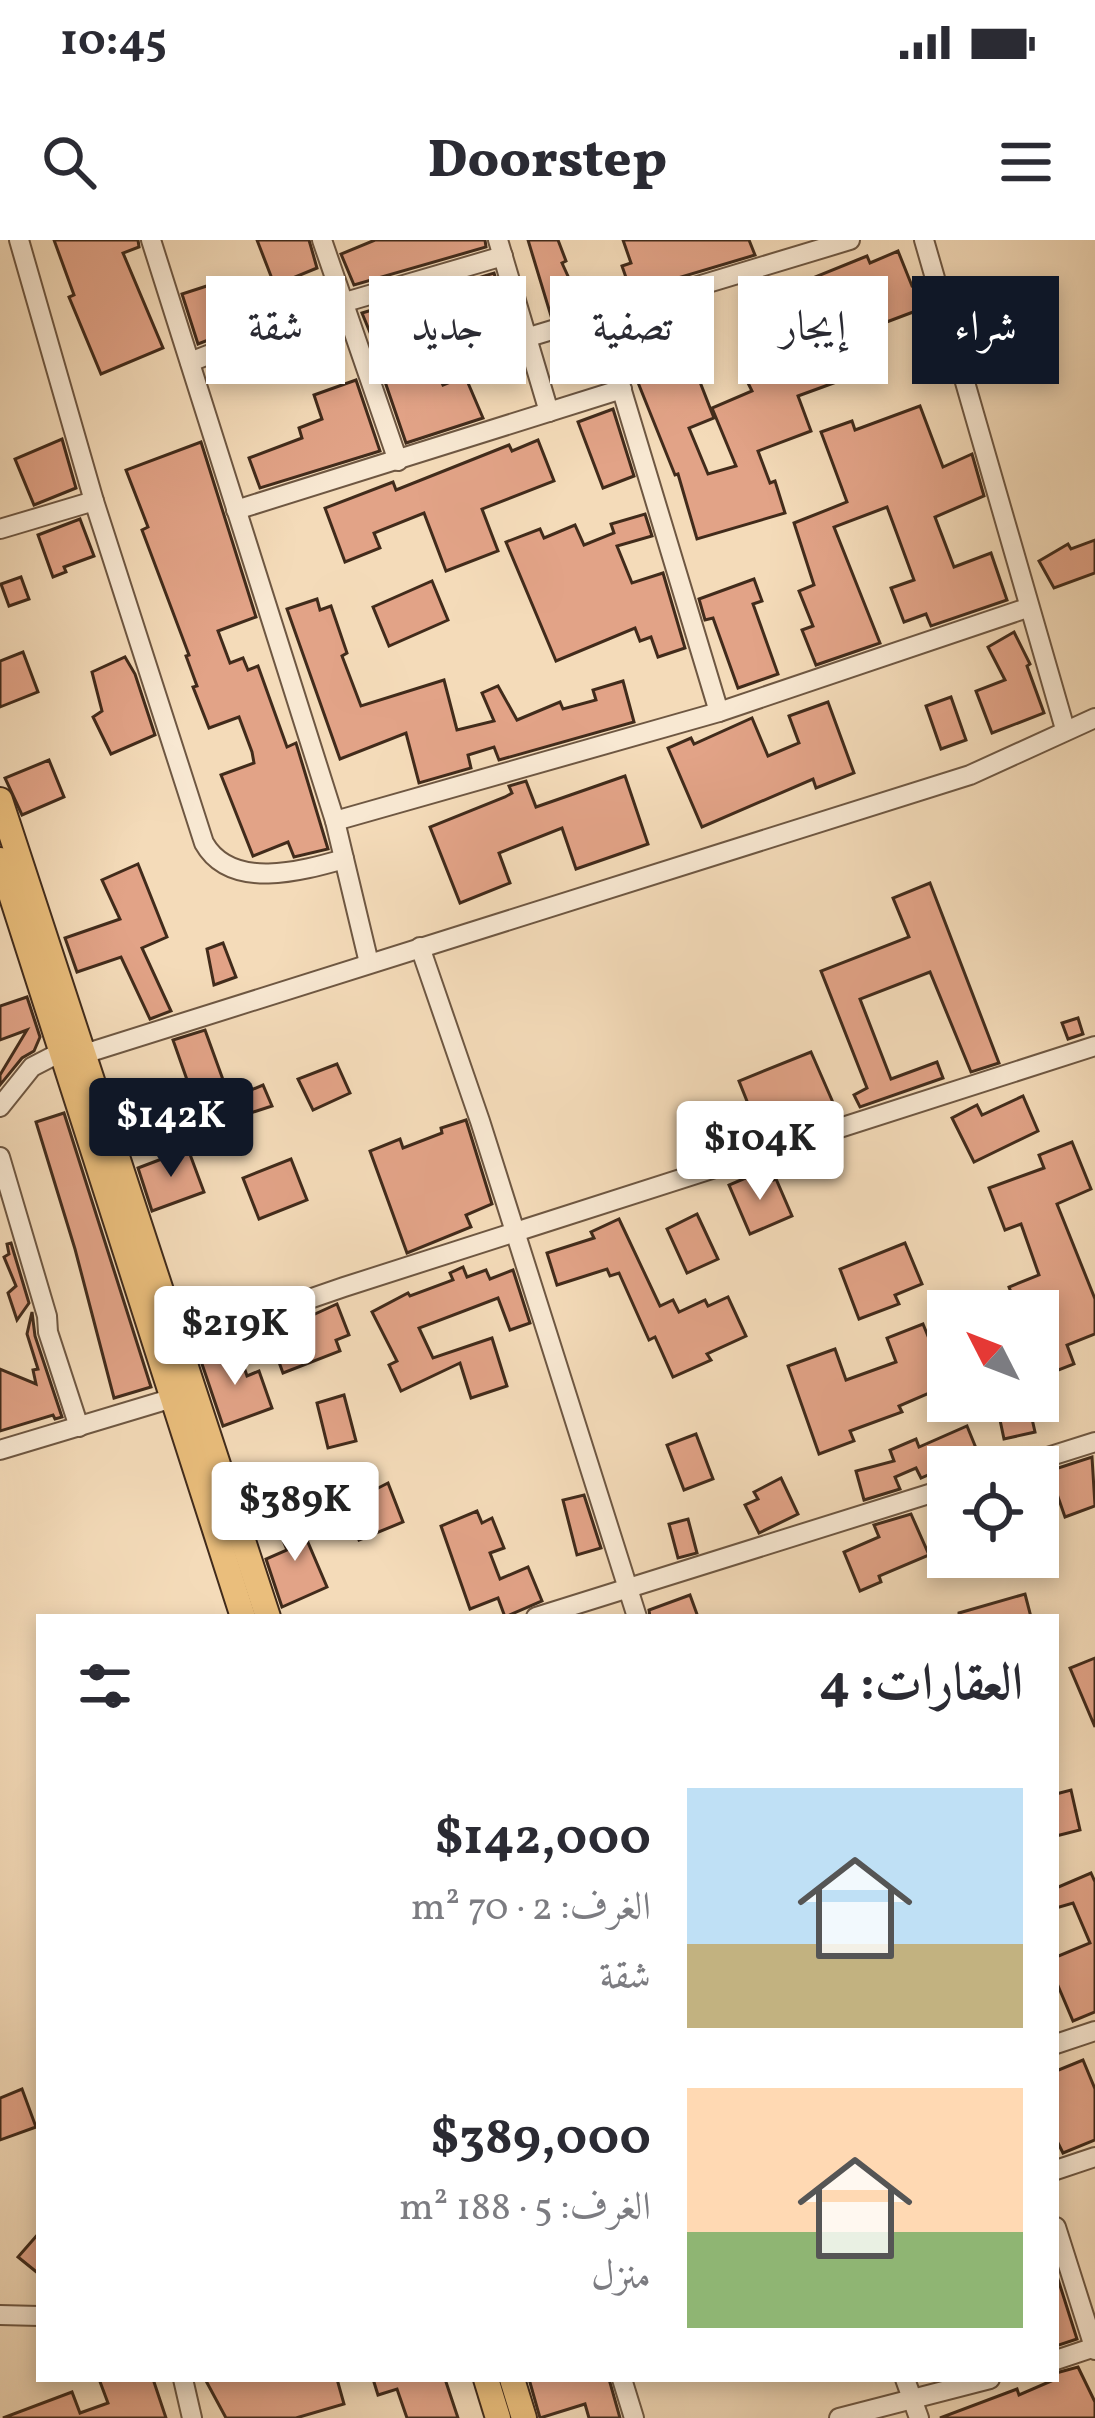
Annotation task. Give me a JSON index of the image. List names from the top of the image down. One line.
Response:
{"north":"top left","page":{"status":"10:45","header":"Doorstep","chip":["شراء","إيجار","تصفية","جديد","شقة"],"price":["$142K","$104K","$219K","$389K"],"heading":"العقارات: 4","list":[{"name":"$142,000","note":"الغرف: 2 · 70 m² · شقة"},{"name":"$389,000","note":"الغرف: 5 · 188 m² · منزل"}]}}
